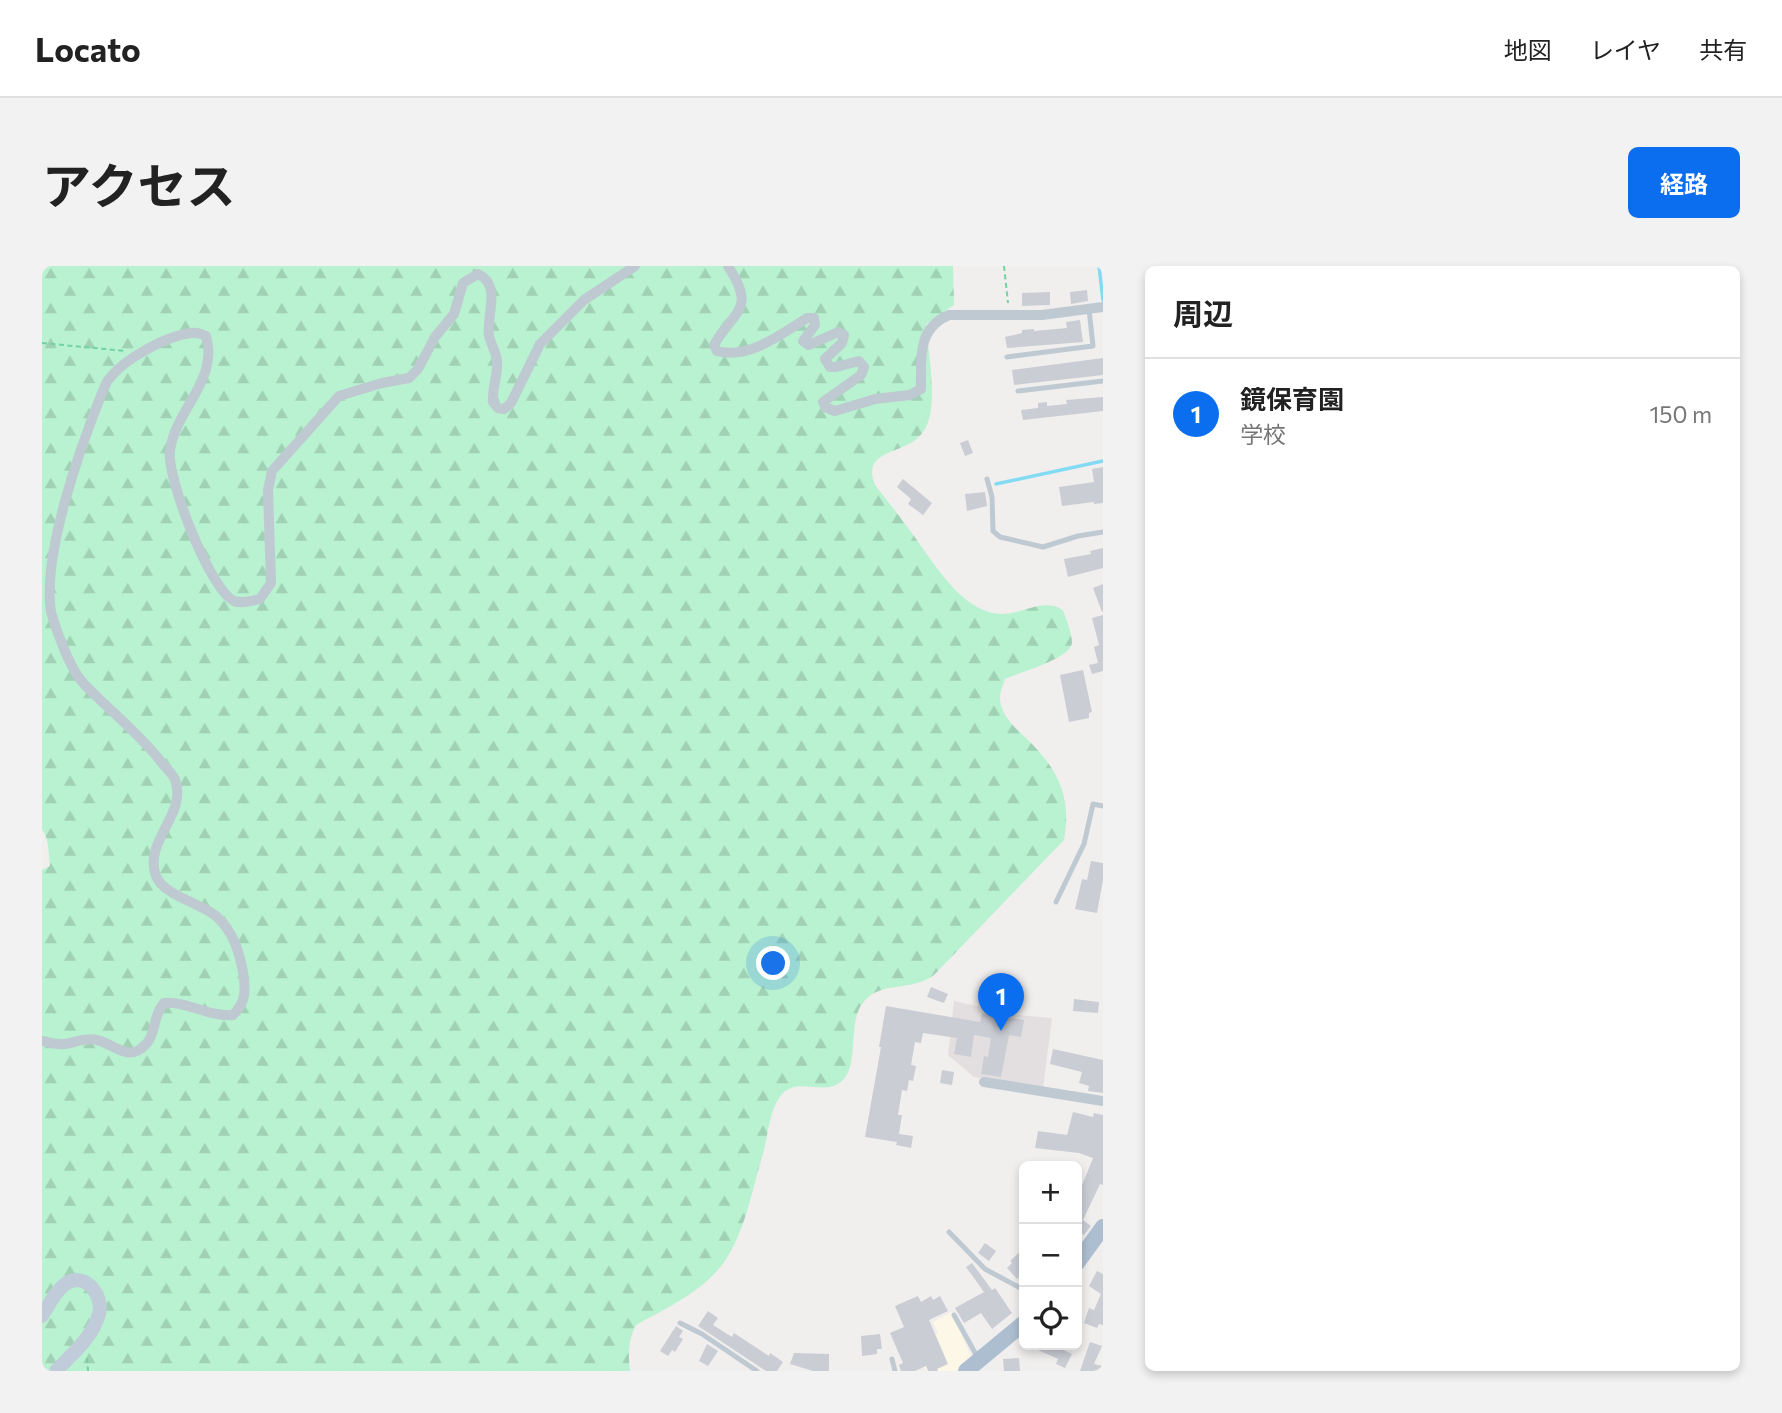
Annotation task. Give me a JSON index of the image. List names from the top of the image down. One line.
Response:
{"page":{"header":"Locato","nav":["地図","レイヤ","共有"],"title":"アクセス","buttons":"経路","heading":"周辺","list":[{"mark":"1","name":"鏡保育園","note":"学校","value":"150 m"}],"pins":"1","map_buttons":["+","−"]}}
